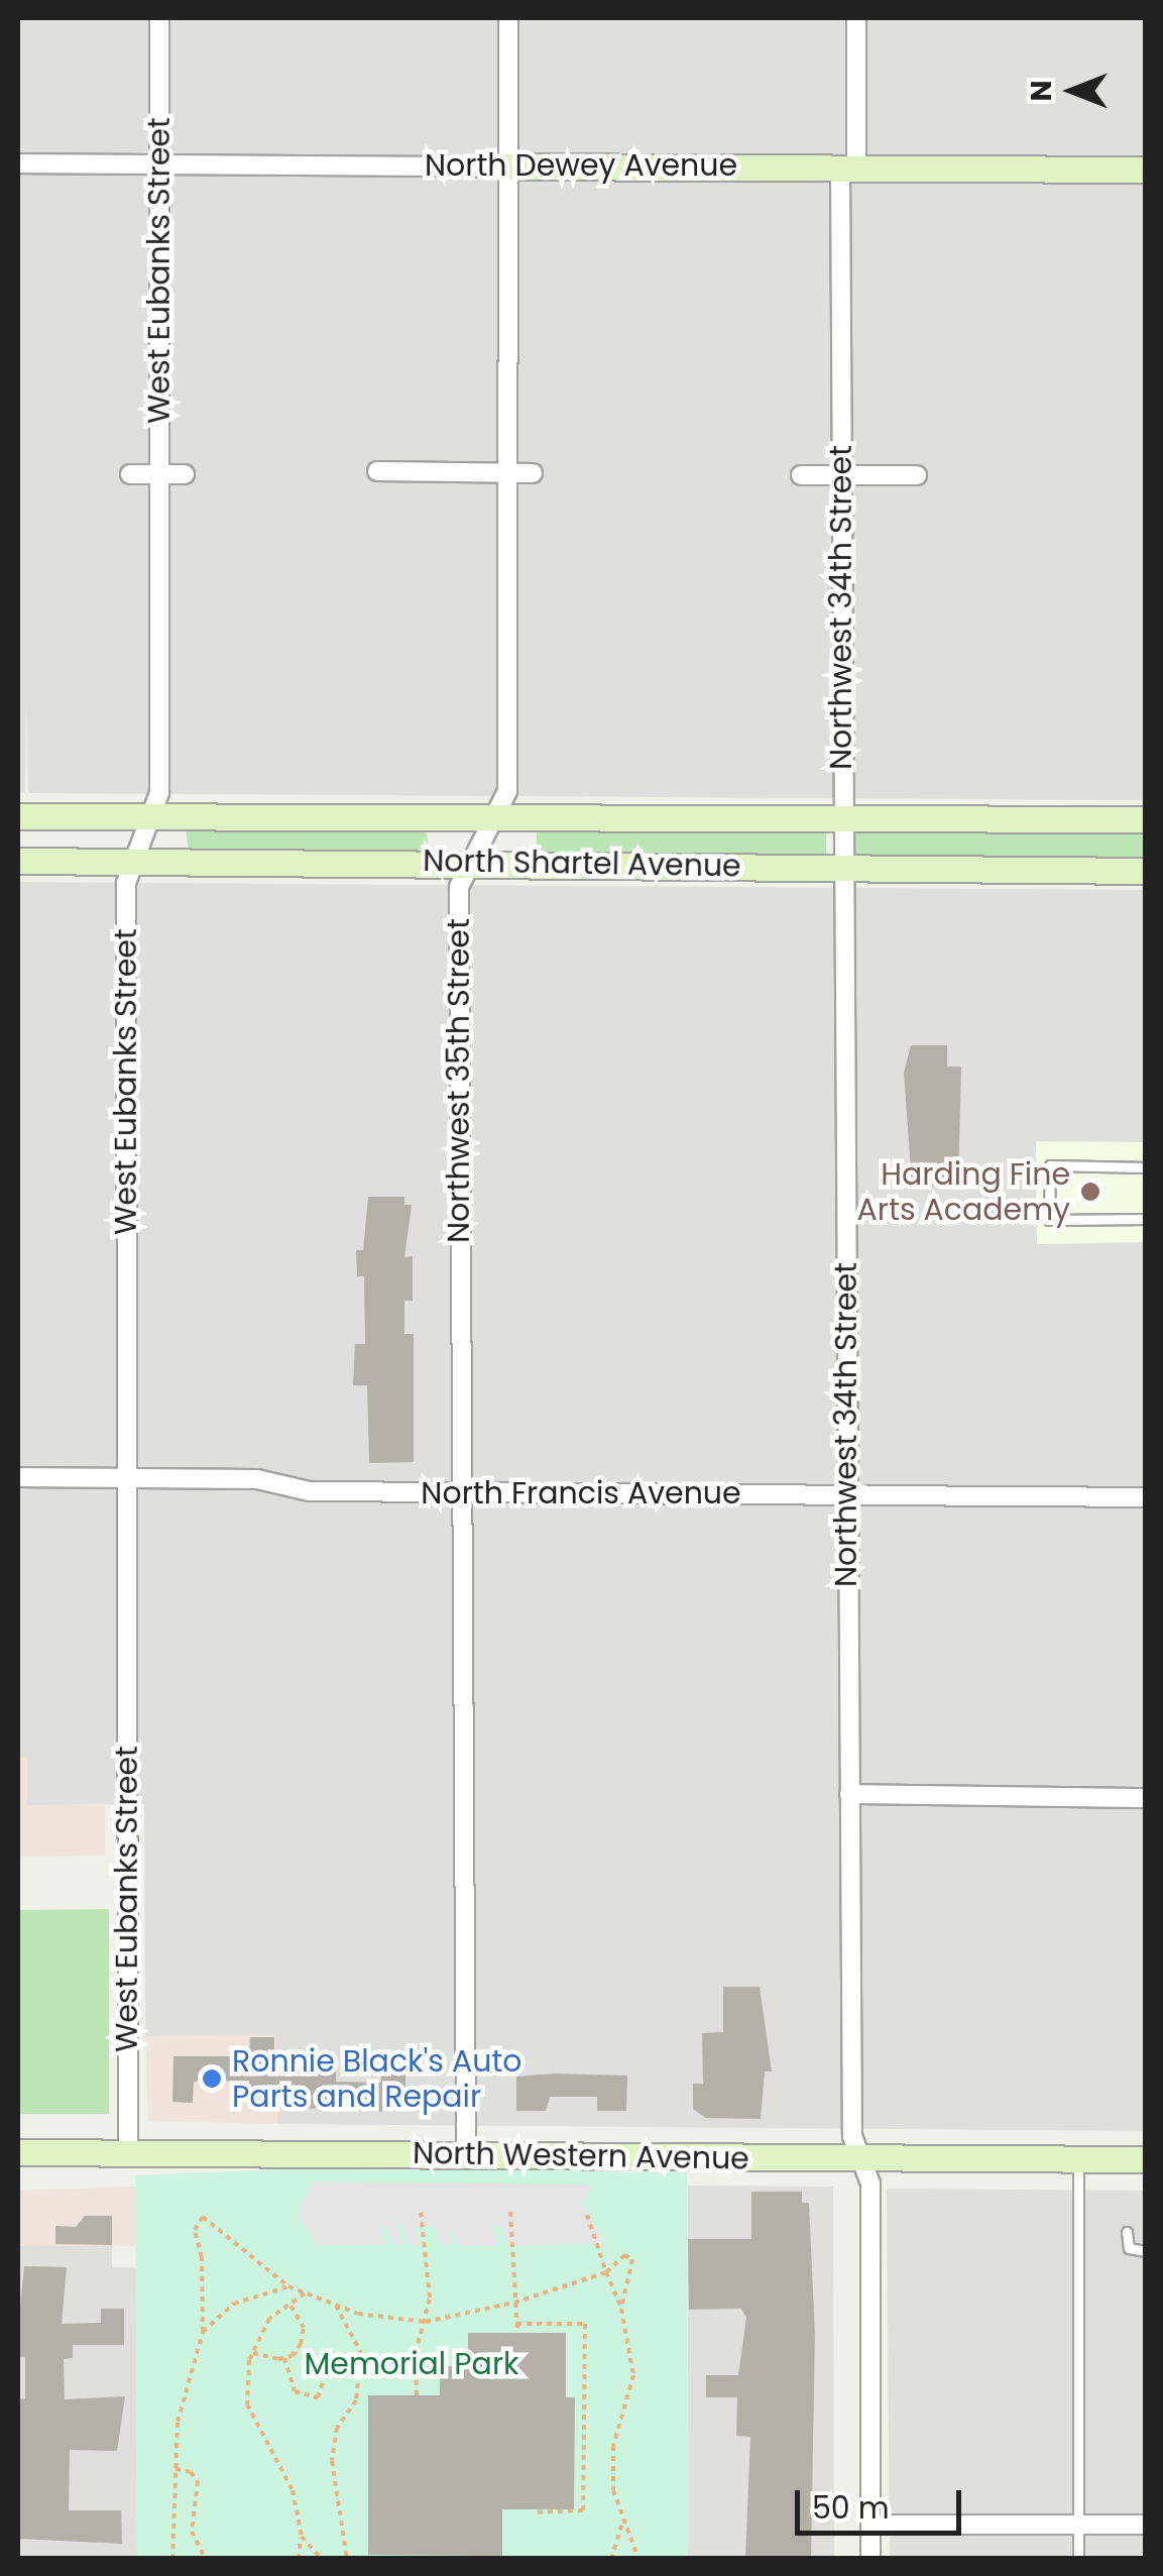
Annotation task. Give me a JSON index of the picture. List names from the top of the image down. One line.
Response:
{"streets":{"street":["North Dewey Avenue","West Eubanks Street","Northwest 34th Street","North Shartel Avenue","Northwest 35th Street","North Francis Avenue","North Western Avenue"]},"crossings":[["North Dewey Avenue","West Eubanks Street"],["North Dewey Avenue","Northwest 34th Street"],["North Dewey Avenue","Northwest 35th Street"],["West Eubanks Street","North Shartel Avenue"],["West Eubanks Street","North Francis Avenue"],["West Eubanks Street","North Western Avenue"],["Northwest 34th Street","North Shartel Avenue"],["Northwest 34th Street","North Francis Avenue"],["Northwest 34th Street","North Western Avenue"],["North Shartel Avenue","Northwest 35th Street"],["Northwest 35th Street","North Francis Avenue"],["Northwest 35th Street","North Western Avenue"]],"parks":["Memorial Park"],"places":["Harding Fine Arts Academy","Ronnie Black's Auto Parts and Repair"],"scale_bar":"50 m","north":"left"}
